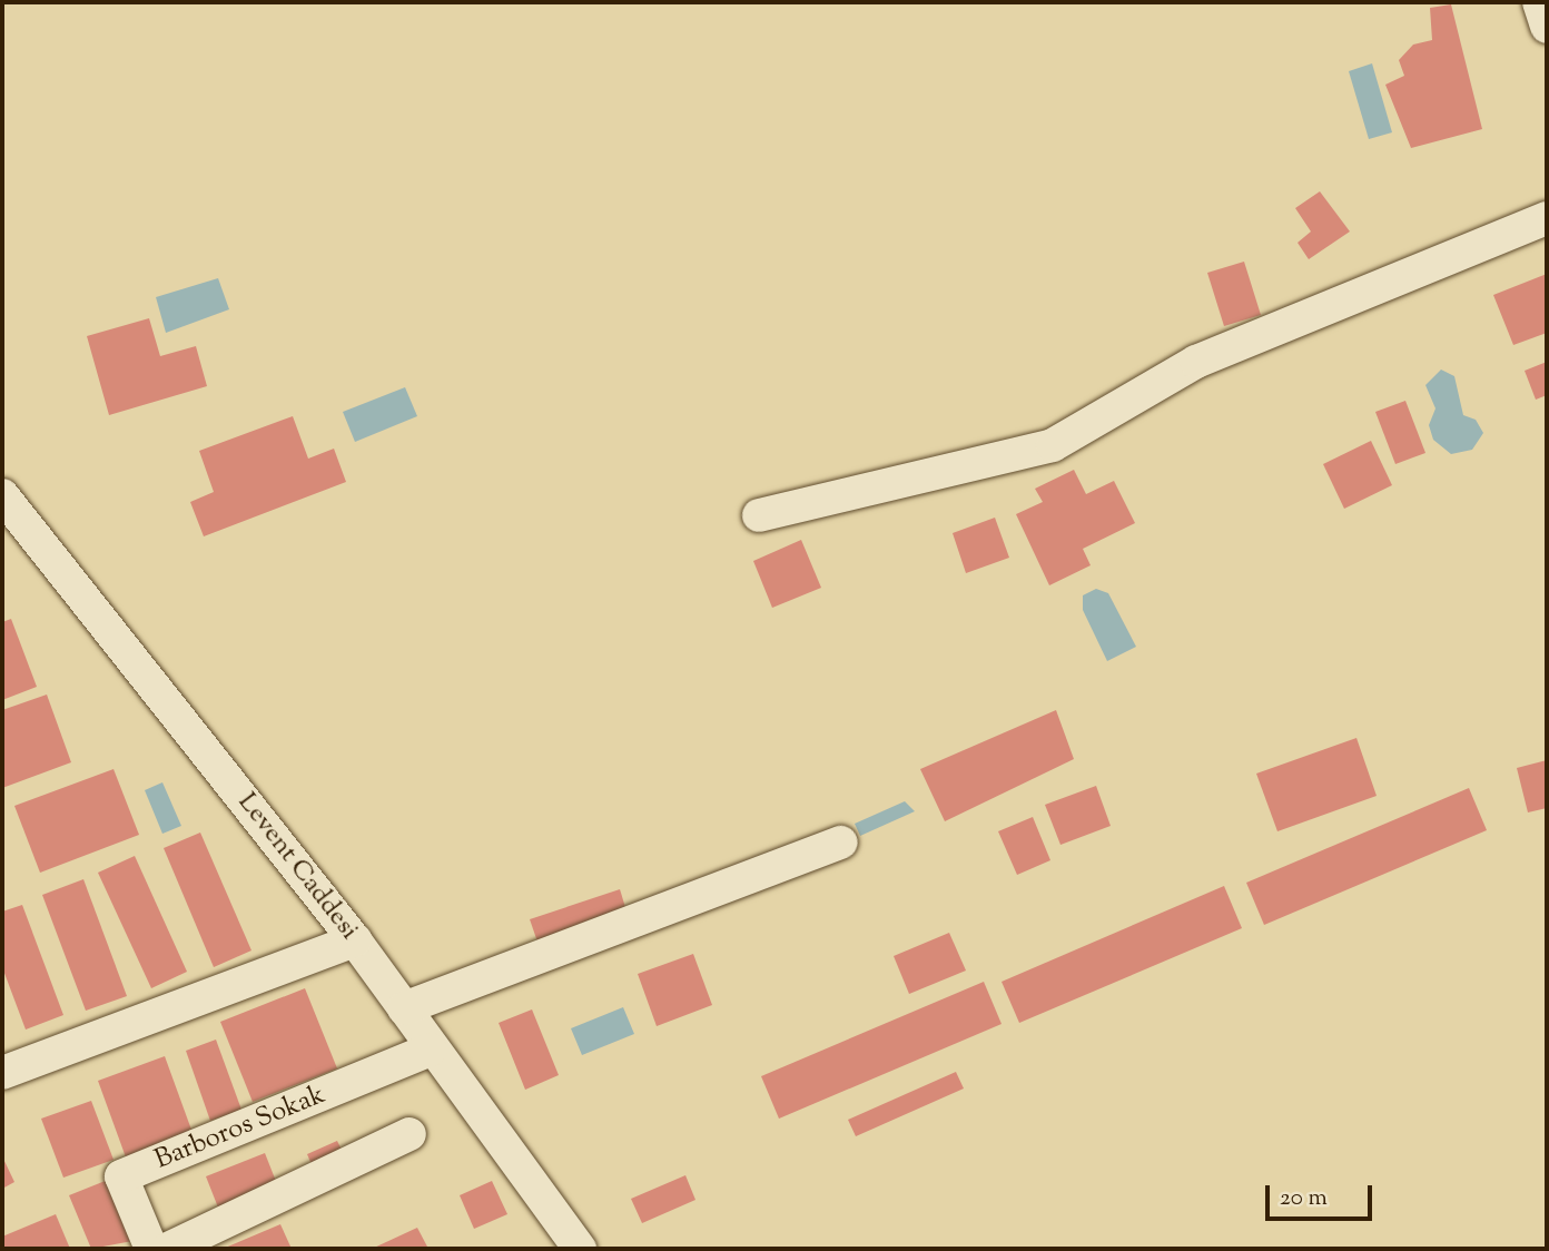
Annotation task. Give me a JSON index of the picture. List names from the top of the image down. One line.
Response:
{"streets":{"street":["Levent Caddesi","Barboros Sokak"]},"crossings":[["Levent Caddesi","Barboros Sokak"]],"scale_bar":"20 m"}
